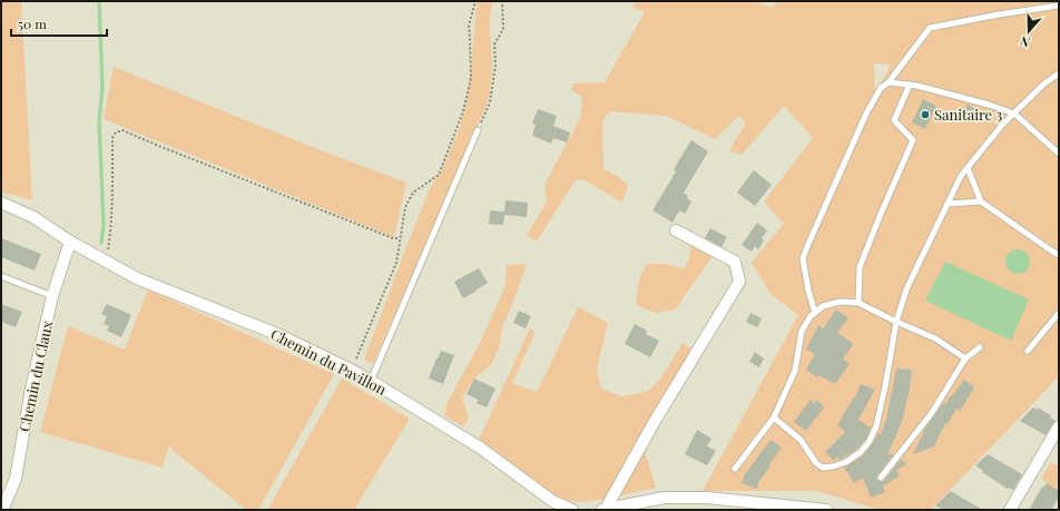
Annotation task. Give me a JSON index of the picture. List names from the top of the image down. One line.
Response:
{"streets":{"street":["Chemin du Pavillon","Chemin du Claux"]},"crossings":[["Chemin du Pavillon","Chemin du Claux"]],"places":["Sanitaire 3"],"scale_bar":"50 m","north":"bottom"}
